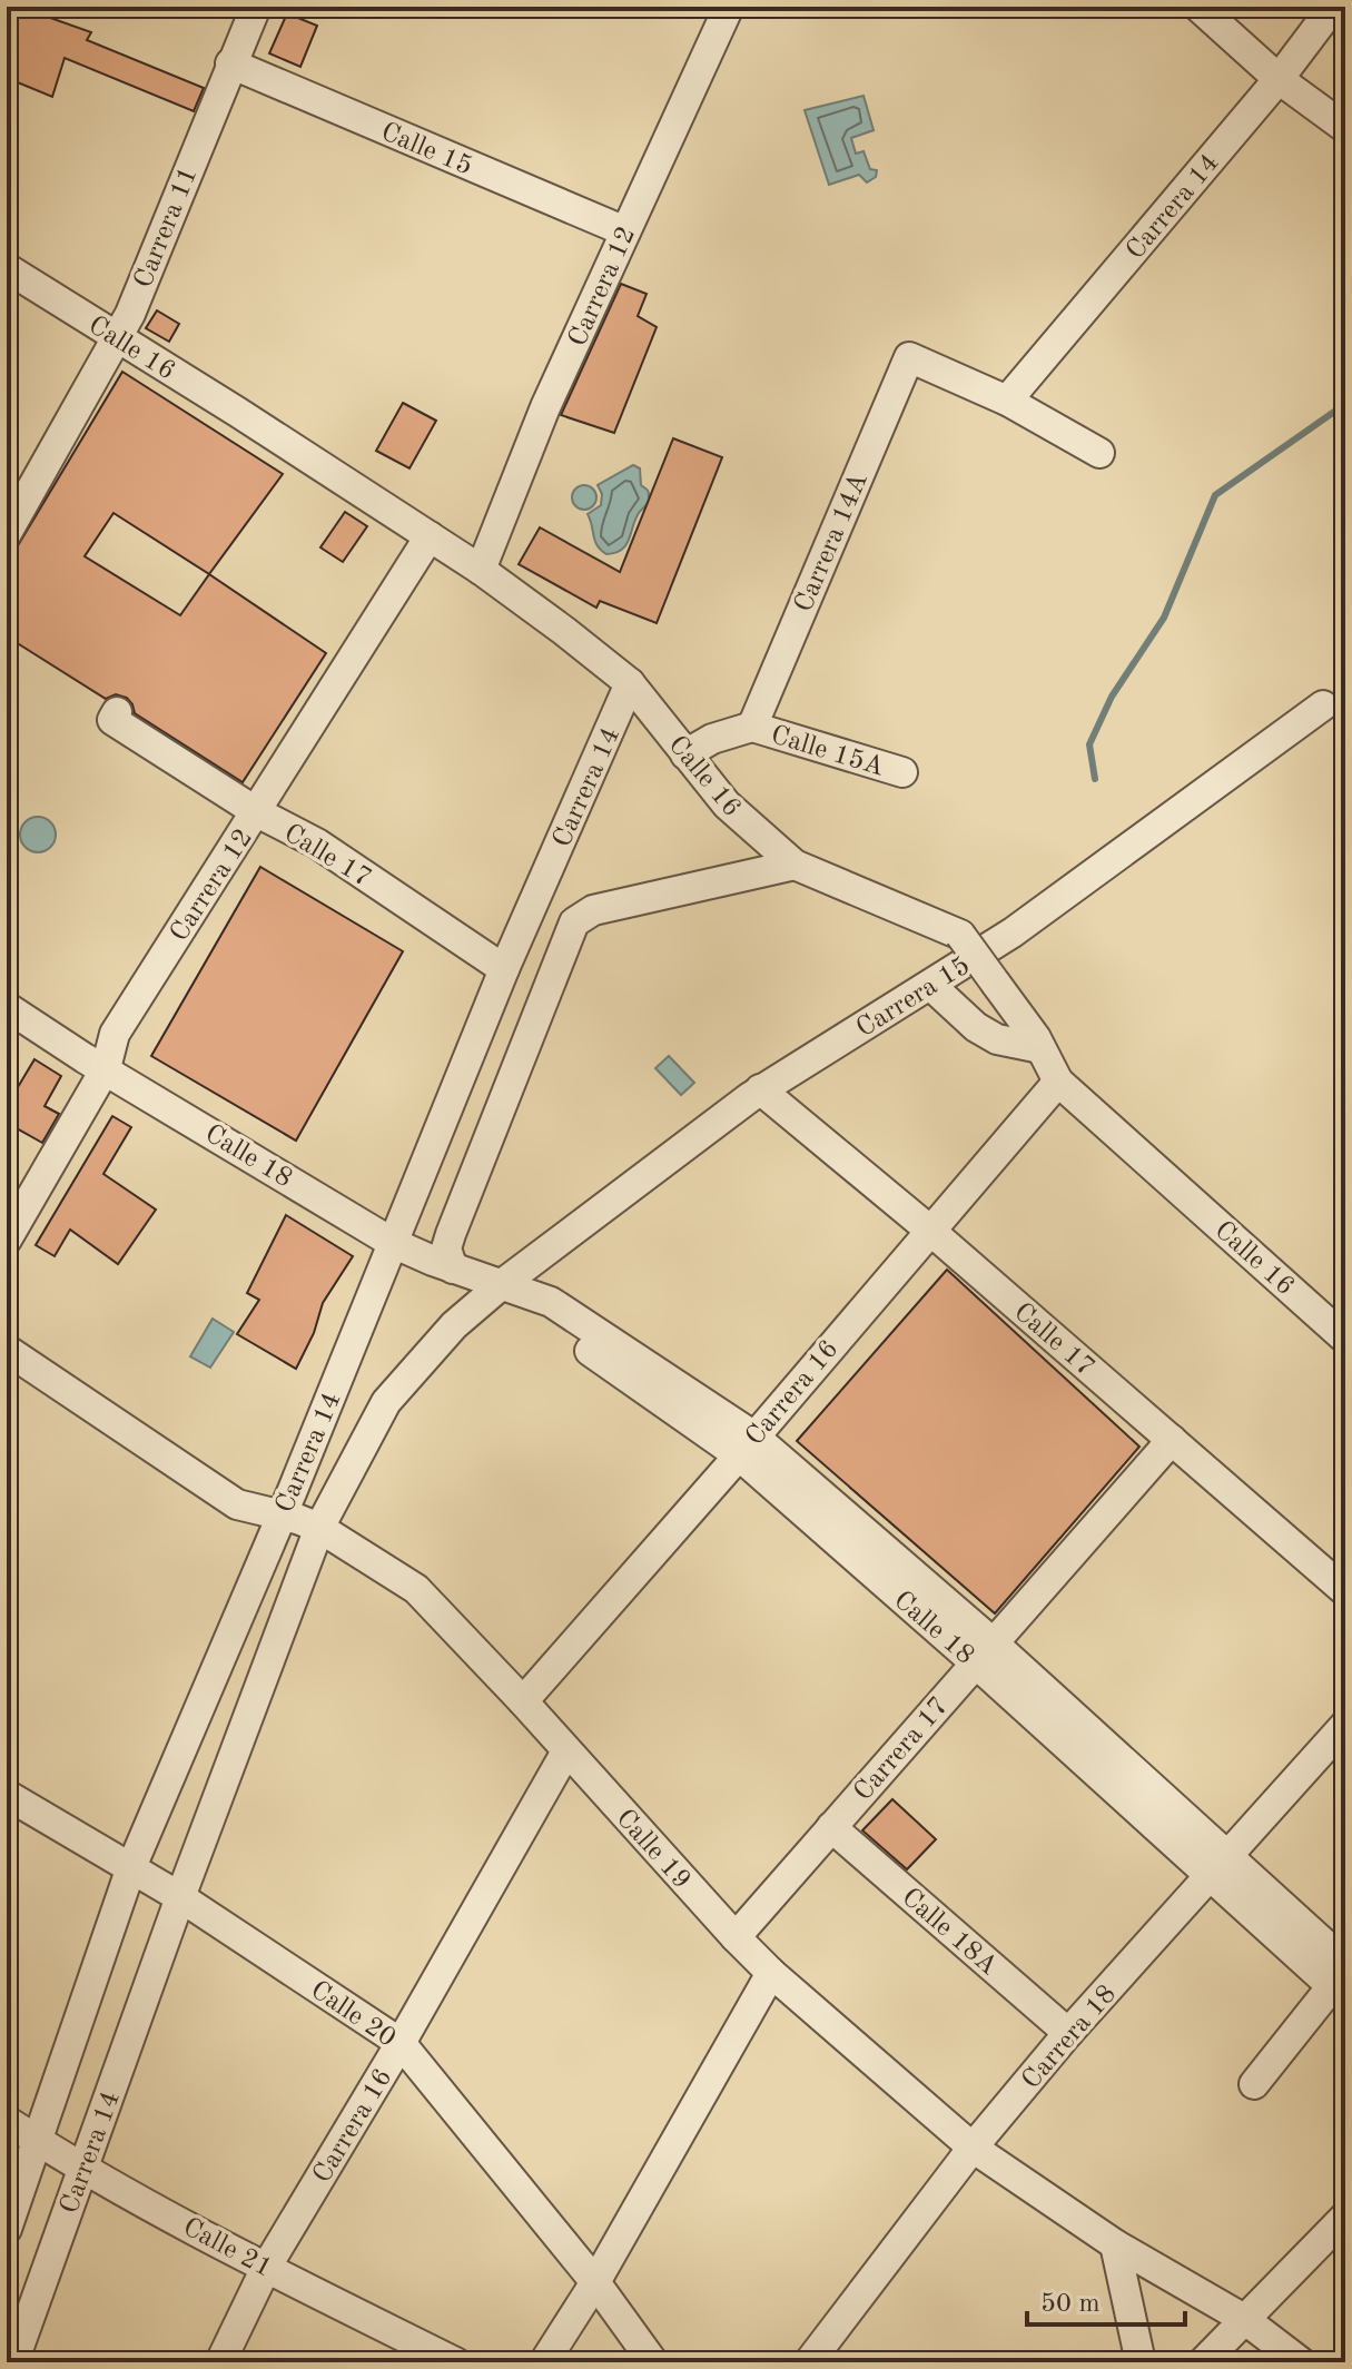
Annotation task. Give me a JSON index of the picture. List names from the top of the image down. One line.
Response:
{"streets":{"street":["Calle 15","Carrera 14","Carrera 11","Carrera 12","Calle 16","Carrera 14A","Calle 15A","Calle 17","Carrera 15","Calle 18","Carrera 16","Carrera 17","Calle 19","Calle 18A","Calle 20","Carrera 18","Calle 21"]},"crossings":[["Calle 15","Carrera 11"],["Calle 15","Carrera 12"],["Carrera 14","Calle 16"],["Carrera 14","Carrera 14A"],["Carrera 14","Calle 17"],["Carrera 14","Carrera 15"],["Carrera 14","Calle 18"],["Carrera 14","Calle 19"],["Carrera 14","Calle 20"],["Carrera 14","Calle 21"],["Carrera 11","Calle 16"],["Carrera 12","Calle 16"],["Carrera 12","Calle 17"],["Carrera 12","Calle 18"],["Calle 16","Carrera 16"],["Carrera 14A","Calle 15A"],["Calle 17","Carrera 15"],["Calle 17","Carrera 16"],["Calle 17","Carrera 17"],["Carrera 15","Calle 18"],["Calle 18","Carrera 16"],["Calle 18","Carrera 17"],["Calle 18","Carrera 18"],["Carrera 16","Calle 19"],["Carrera 16","Calle 20"],["Carrera 16","Calle 21"],["Carrera 17","Calle 19"],["Carrera 17","Calle 18A"],["Calle 19","Carrera 18"],["Calle 18A","Carrera 18"]],"scale_bar":"50 m"}
